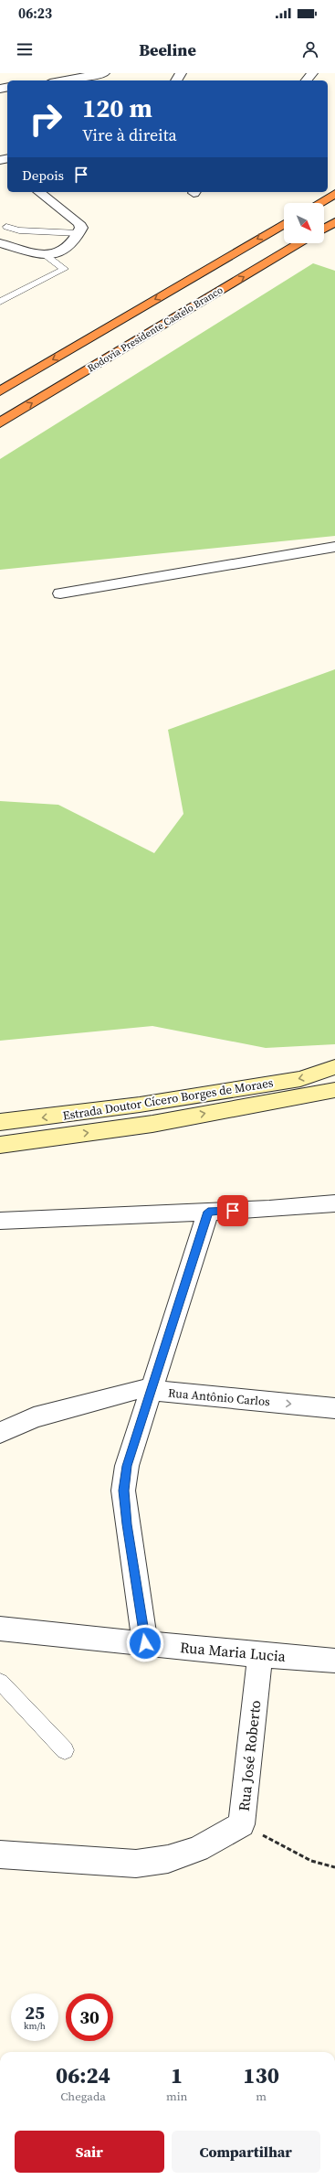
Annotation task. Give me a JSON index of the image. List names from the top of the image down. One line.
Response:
{"streets":{"highway":["Rodovia Presidente Castelo Branco"],"street":["Estrada Doutor Cícero Borges de Moraes","Rua Antônio Carlos","Rua Maria Lucia","Rua José Roberto"]},"crossings":[["Rua Maria Lucia","Rua José Roberto"]],"one_way":["Rua Antônio Carlos"],"north":"bottom right","page":{"status":"06:23","header":"Beeline","turn":["120 m","Vire à direita"],"then":"Depois","speed":"25 km/h","limit":"30","eta":["06:24","Chegada","1","min","130","m"],"buttons":["Sair","Compartilhar"]}}
